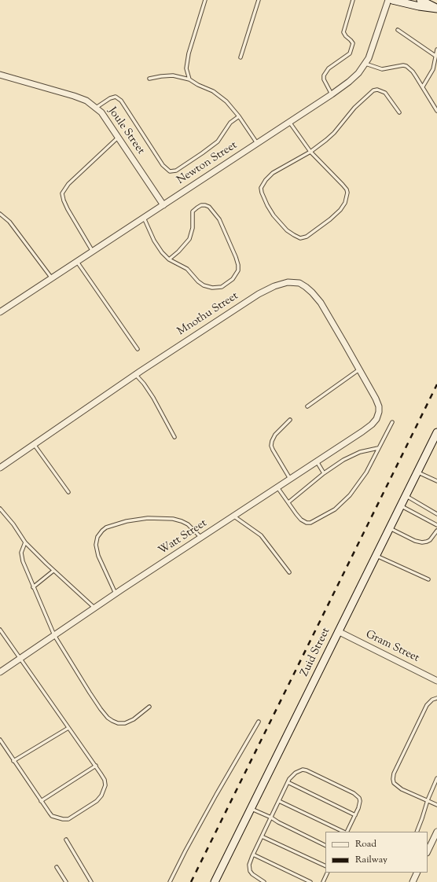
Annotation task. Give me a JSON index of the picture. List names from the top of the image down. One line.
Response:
{"streets":{"street":["Joule Street","Newton Street","Mnothu Street","Watt Street","Gram Street","Zuid Street"]},"crossings":[["Joule Street","Newton Street"],["Mnothu Street","Watt Street"],["Gram Street","Zuid Street"]],"legend":["Road","Railway"]}
